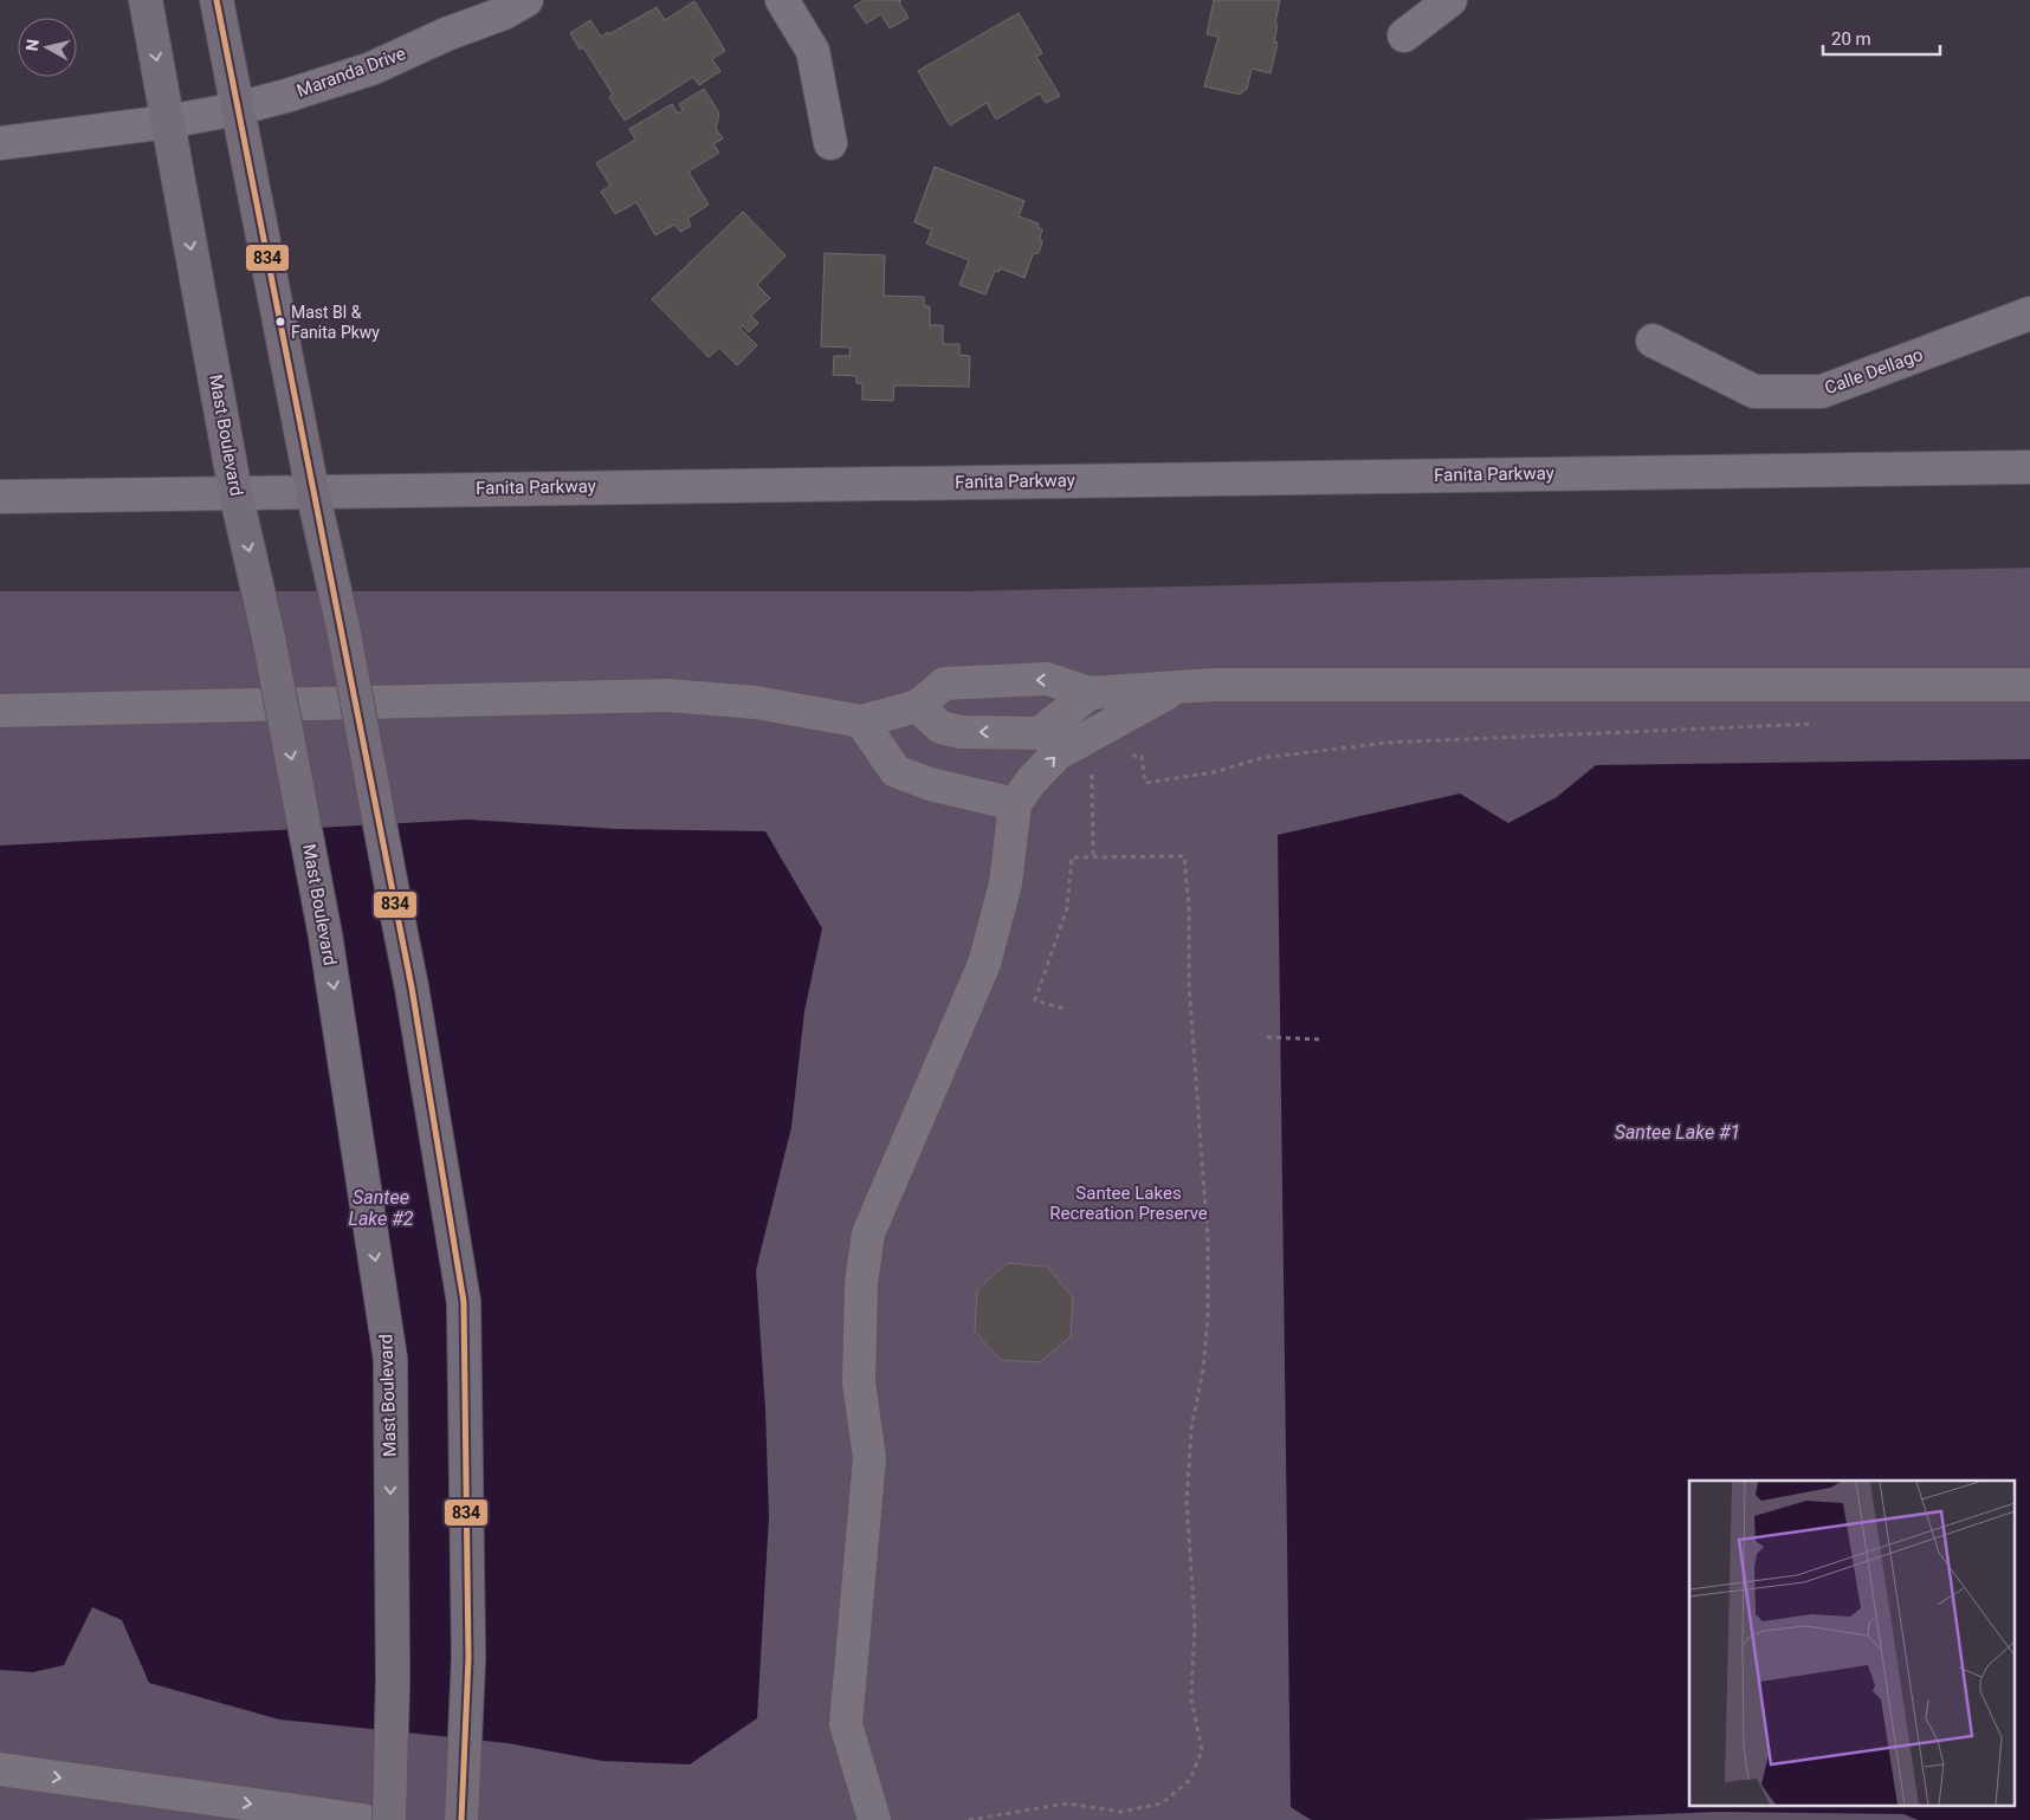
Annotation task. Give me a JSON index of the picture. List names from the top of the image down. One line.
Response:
{"streets":{"main road":["Mast Boulevard"],"street":["Maranda Drive","Calle Dellago","Fanita Parkway"]},"crossings":[["Maranda Drive","Mast Boulevard"],["Mast Boulevard","Fanita Parkway"]],"water":["Santee Lake #1","Santee Lake #2"],"parks":["Santee Lakes Recreation Preserve"],"places":["Mast Bl & Fanita Pkwy"],"lines":["transit line 834"],"scale_bar":"20 m","north":"left"}
